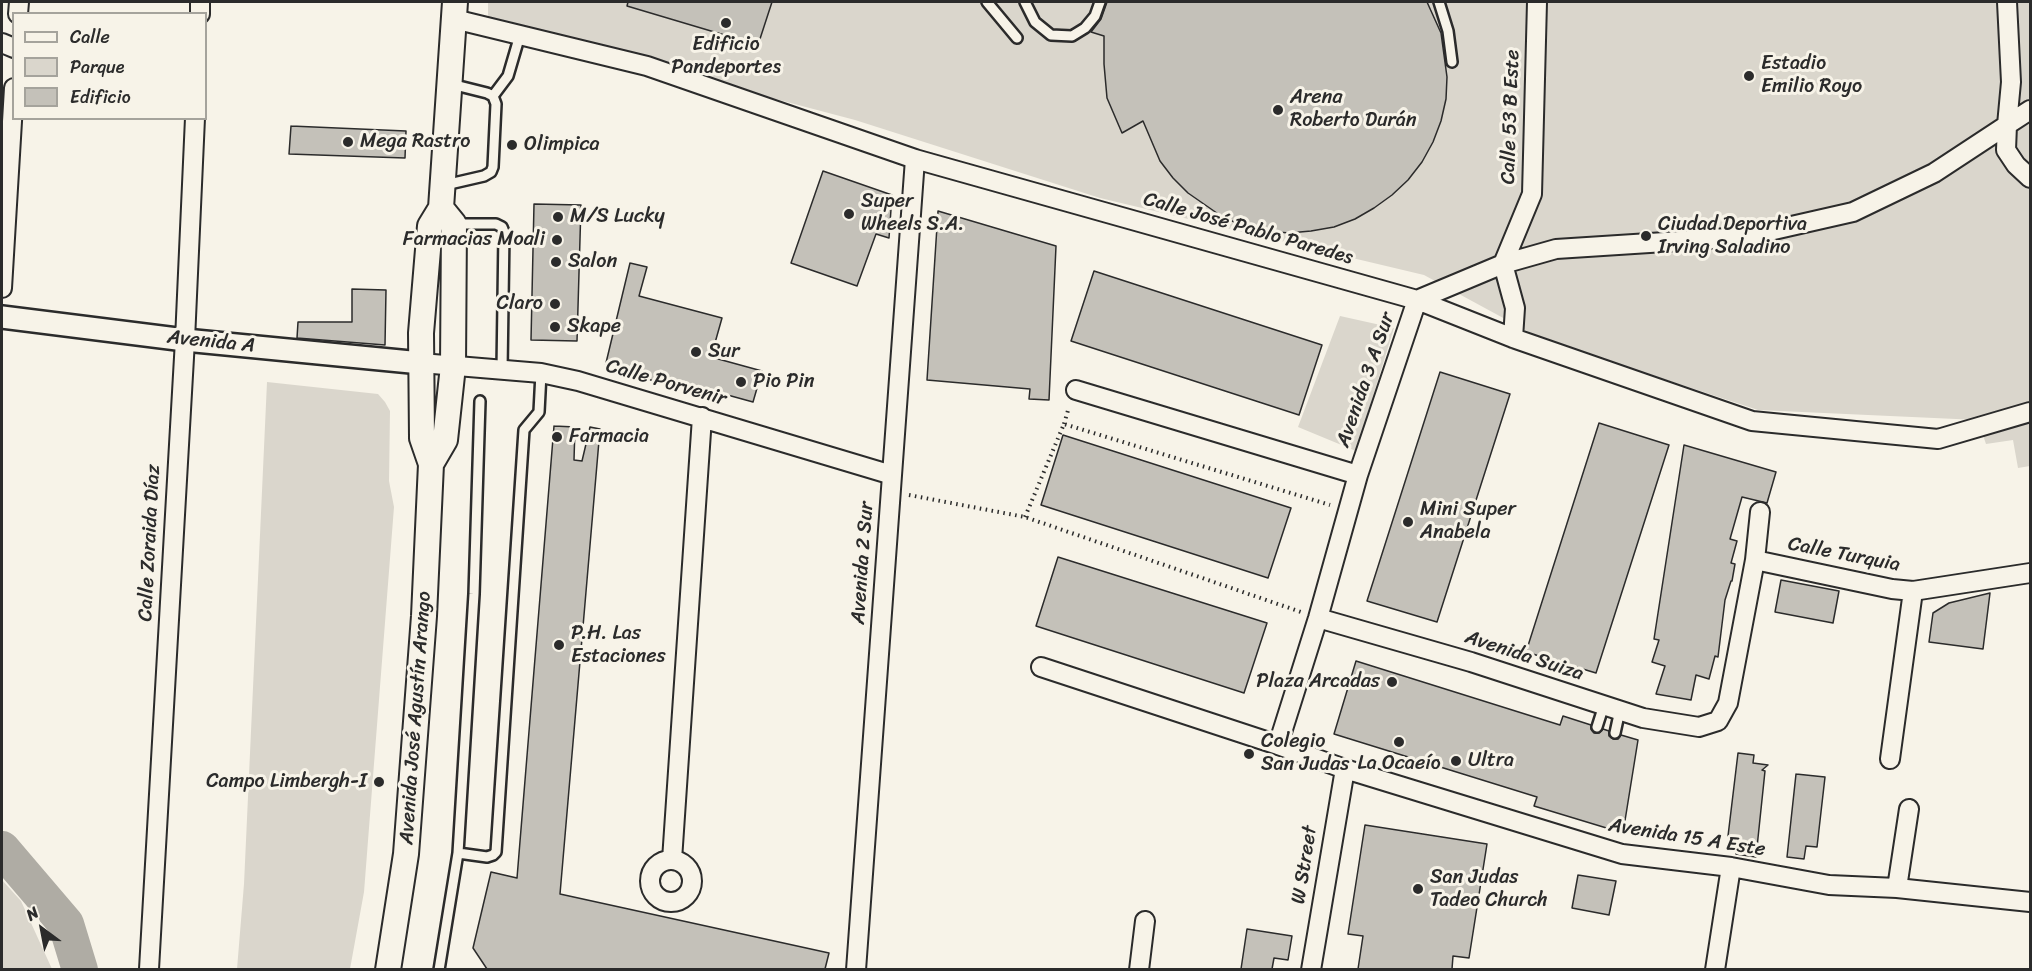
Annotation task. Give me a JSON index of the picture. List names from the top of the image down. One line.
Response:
{"streets":{"main road":["Avenida José Agustín Arango"],"street":["Calle 53 B Este","Calle José Pablo Paredes","Avenida A","Avenida 3 A Sur","Calle Porvenir","Calle Zoraida Díaz","Calle Turquia","Avenida 2 Sur","Avenida Suiza","Avenida 15 A Este","W Street"]},"crossings":[["Calle 53 B Este","Avenida 3 A Sur"],["Calle José Pablo Paredes","Avenida 3 A Sur"],["Calle José Pablo Paredes","Avenida 2 Sur"],["Calle José Pablo Paredes","Avenida José Agustín Arango"],["Avenida A","Calle Porvenir"],["Avenida A","Calle Zoraida Díaz"],["Avenida A","Avenida José Agustín Arango"],["Avenida 3 A Sur","Avenida Suiza"],["Avenida 3 A Sur","Avenida 15 A Este"],["Calle Porvenir","Avenida 2 Sur"],["Calle Porvenir","Avenida José Agustín Arango"],["Calle Turquia","Avenida Suiza"],["Avenida 15 A Este","W Street"]],"places":["Edificio Pandeportes","Estadio Emilio Royo","Arena Roberto Durán","Mega Rastro","Olimpica","Super Wheels S.A.","M/S Lucky","Ciudad Deportiva Irving Saladino","Farmacias Moali","Salon","Claro","Skape","Sur","Pio Pin","Farmacia","Mini Super Anabela","P.H. Las Estaciones","Plaza Arcadas","La Ocaeío","Colegio San Judas","Ultra","Campo Limbergh-I","San Judas Tadeo Church"],"legend":["Calle","Parque","Edificio"],"north":"top left"}
